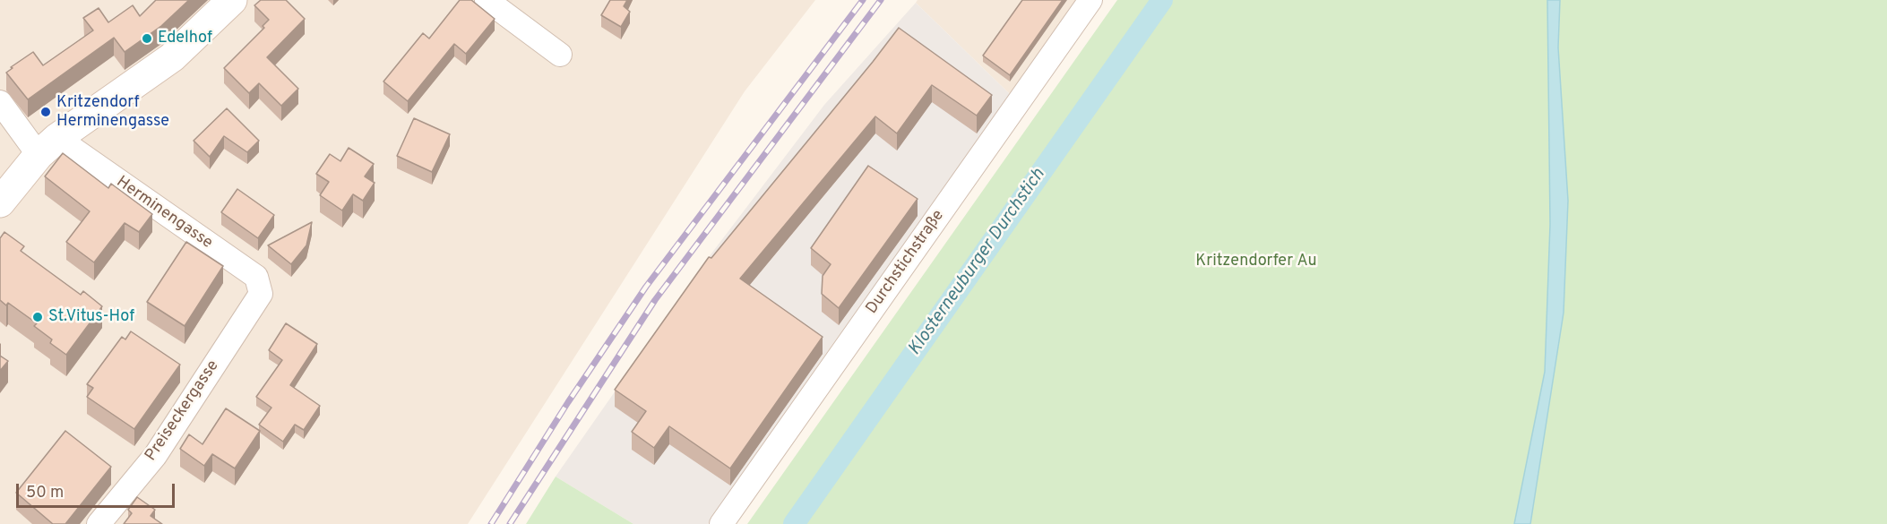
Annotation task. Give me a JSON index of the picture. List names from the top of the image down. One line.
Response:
{"streets":{"street":["Herminengasse","Durchstichstraße","Preiseckergasse"]},"crossings":[["Herminengasse","Preiseckergasse"]],"water":["Klosterneuburger Durchstich"],"parks":["Kritzendorfer Au"],"places":["Edelhof","Kritzendorf Herminengasse","St.Vitus-Hof"],"scale_bar":"50 m"}
